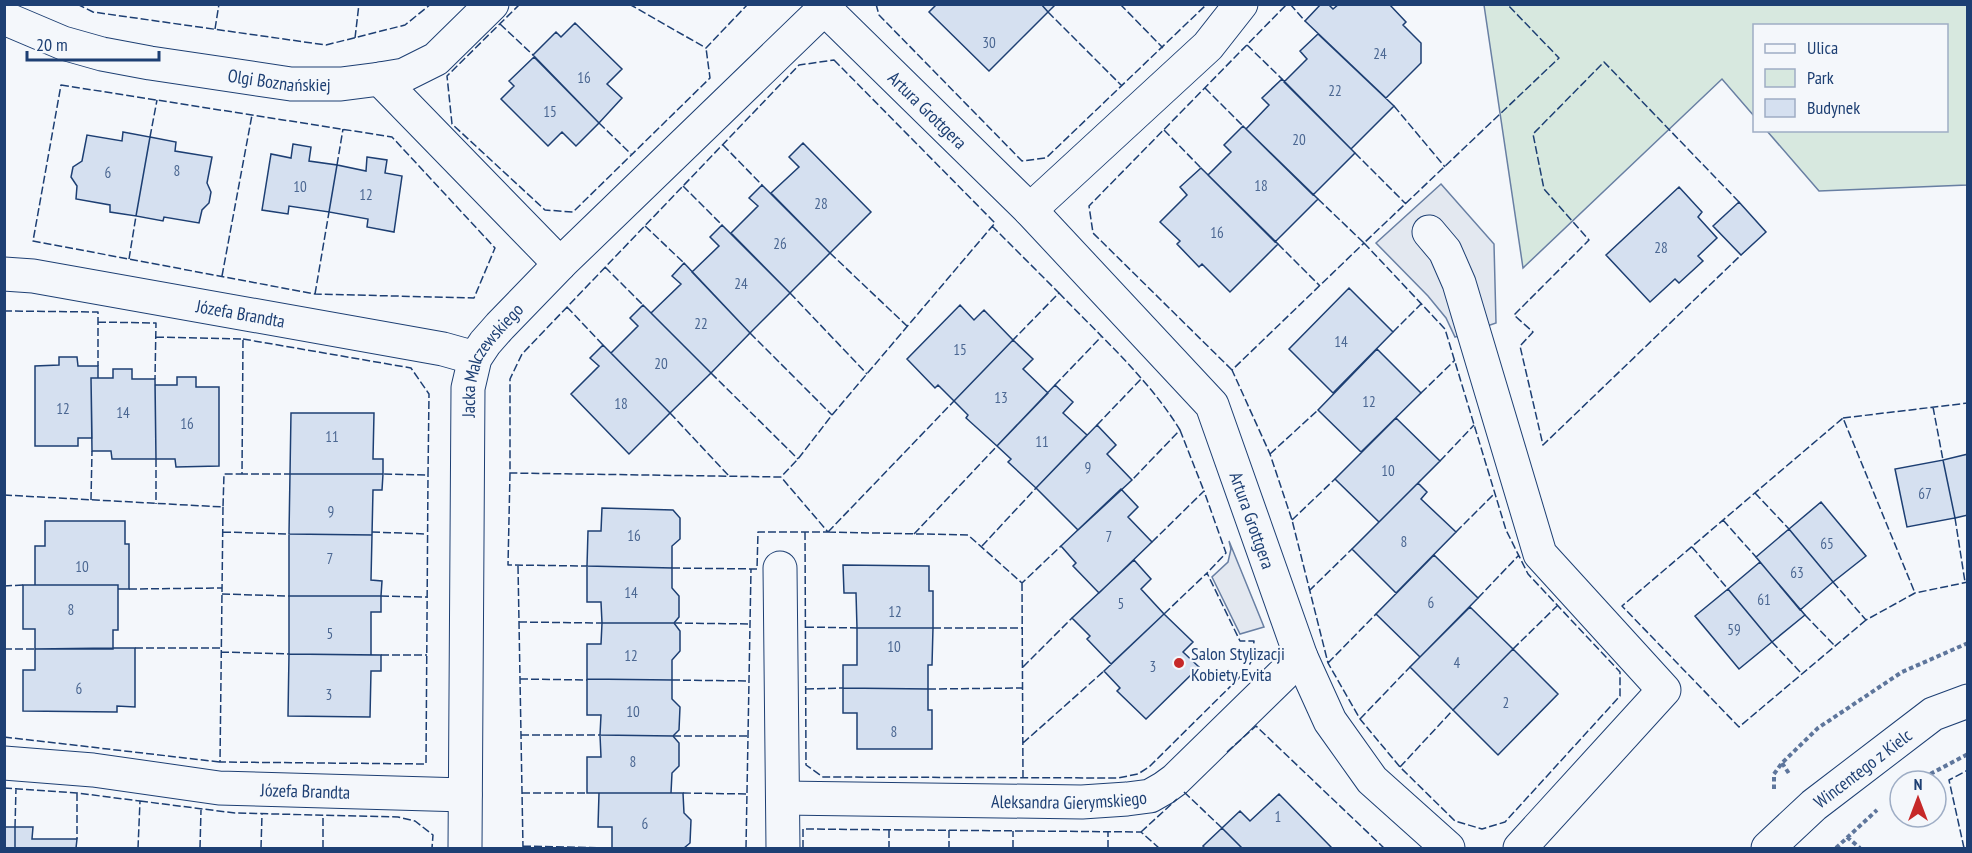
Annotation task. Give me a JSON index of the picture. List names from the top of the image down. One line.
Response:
{"streets":{"street":["Olgi Boznańskiej","Artura Grottgera","Józefa Brandta","Jacka Malczewskiego","Wincentego z Kielc","Aleksandra Gierymskiego"]},"crossings":[["Artura Grottgera","Jacka Malczewskiego"],["Artura Grottgera","Aleksandra Gierymskiego"],["Józefa Brandta","Jacka Malczewskiego"]],"places":["Salon Stylizacji Kobiety Evita"],"house_numbers":["30","24","16","22","15","20","8","6","18","10","12","28","16","26","28","24","22","14","15","20","13","12","18","12","14","16","11","11","9","10","67","9","16","7","8","65","7","10","63","14","61","6","5","8","12","59","5","10","12","4","3","6","3","2","10","8","8","1","6"],"legend":["Ulica","Park","Budynek"],"scale_bar":"20 m","north":"top"}
